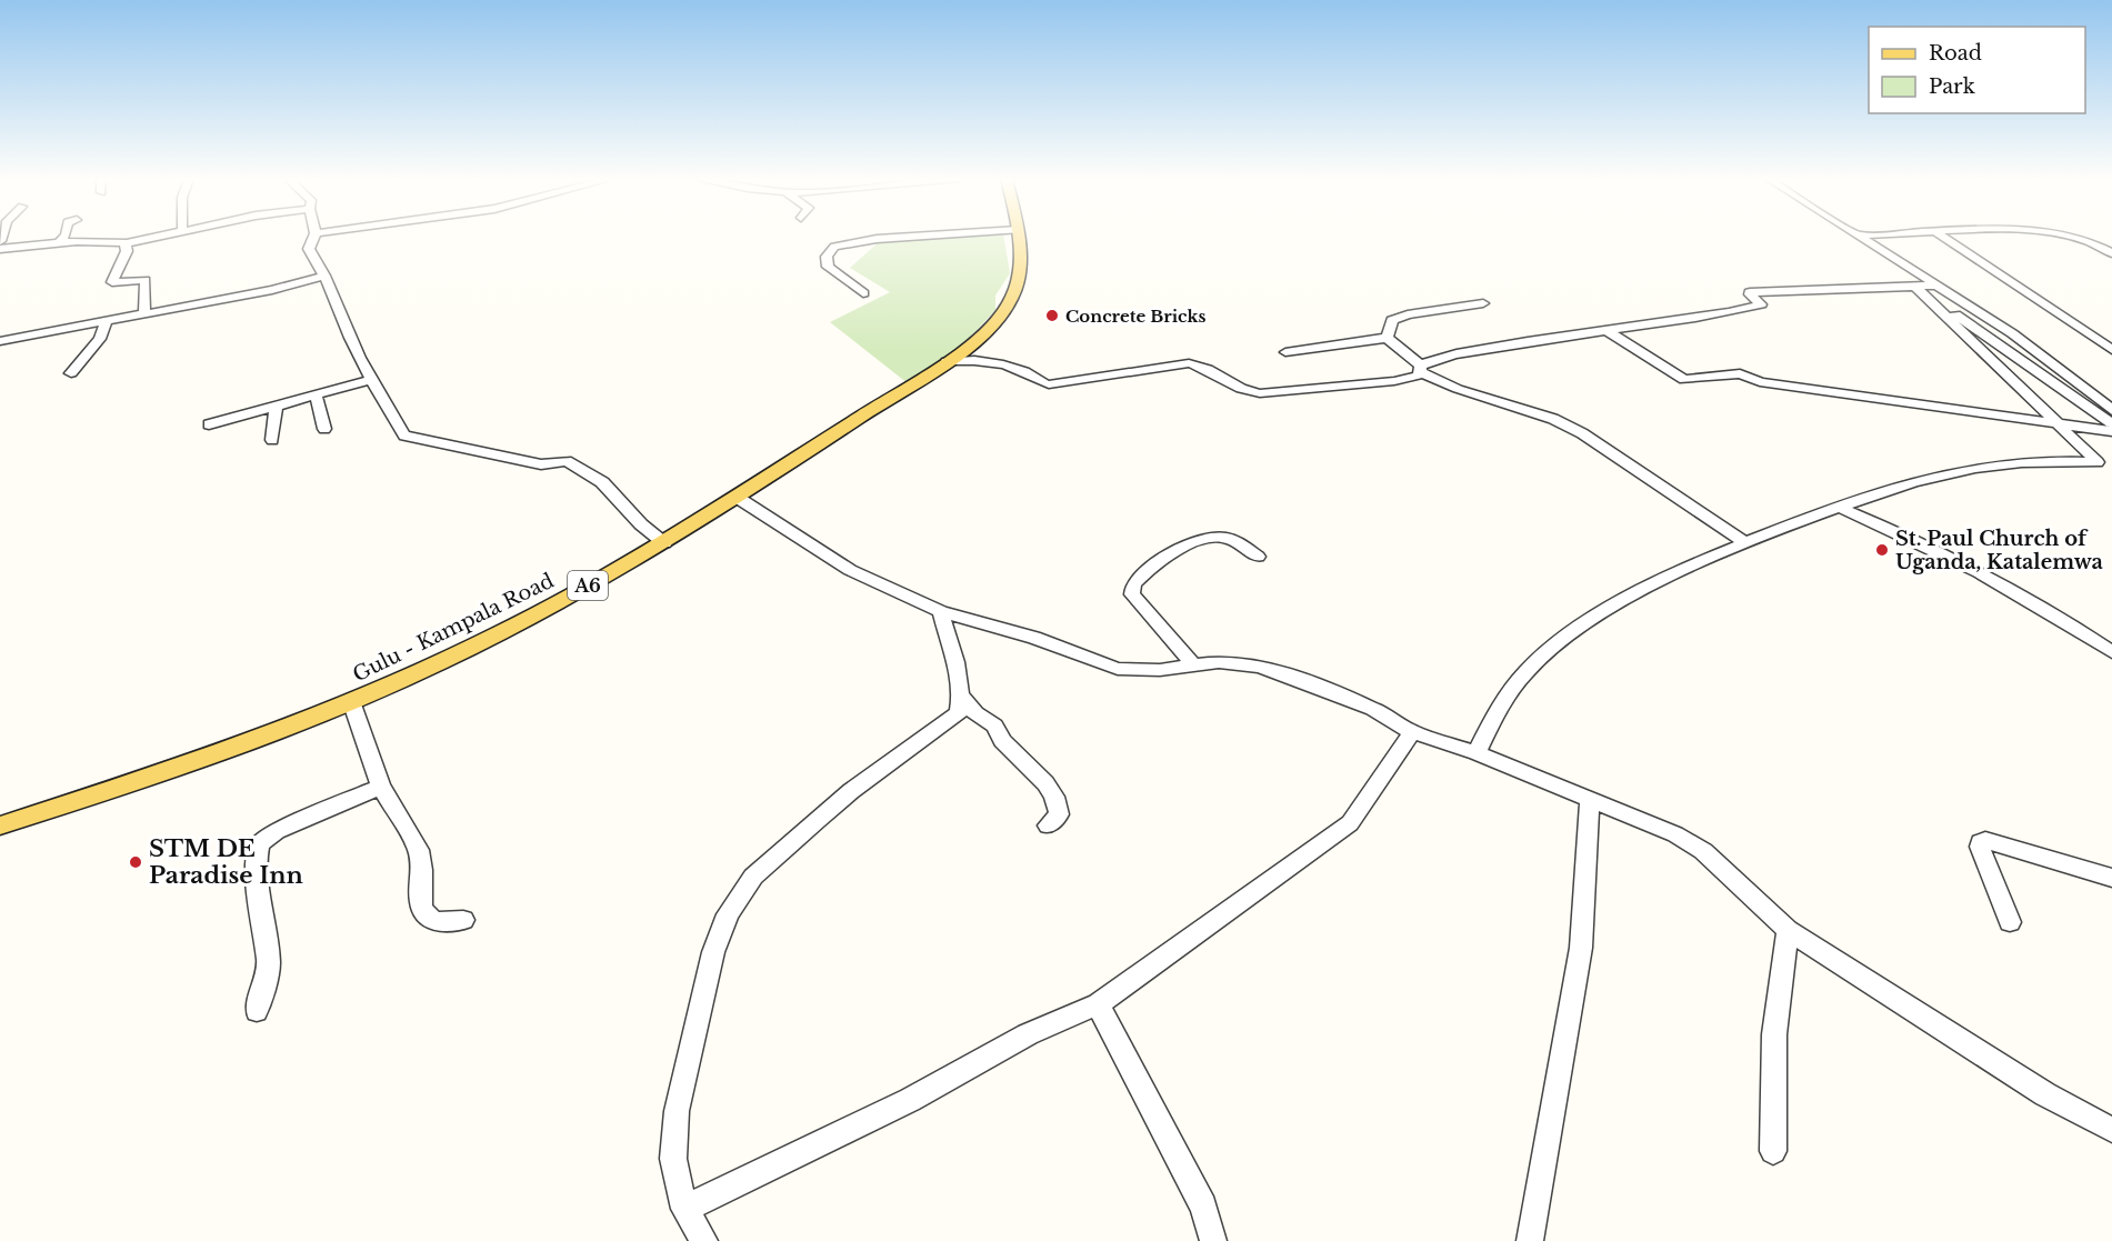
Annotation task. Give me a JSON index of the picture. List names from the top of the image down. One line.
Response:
{"streets":{"main road":["A6","Gulu - Kampala Road"]},"places":["Concrete Bricks","St. Paul Church of Uganda, Katalemwa","STM DE Paradise Inn"],"legend":["Road","Park"]}
